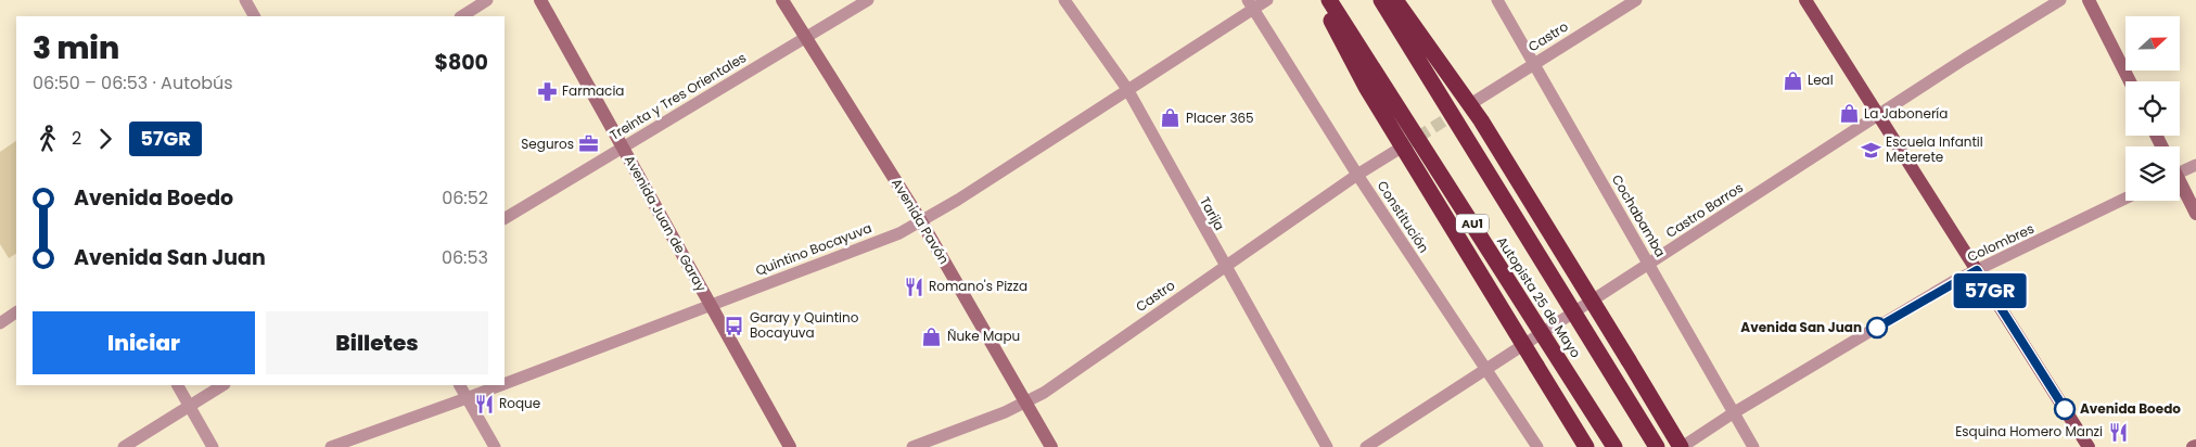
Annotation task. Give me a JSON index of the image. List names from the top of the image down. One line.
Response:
{"streets":{"highway":["AU1","Autopista 25 de Mayo"],"main road":["Avenida Pavón","Avenida Juan de Garay"],"street":["Castro","Treinta y Tres Orientales","Castro Barros","Tarija","Cochabamba","Constitución","Colombres","Quintino Bocayuva"]},"crossings":[["Castro","Tarija"],["Castro","Cochabamba"],["Castro","Constitución"],["Castro","Avenida Pavón"],["Treinta y Tres Orientales","Avenida Pavón"],["Treinta y Tres Orientales","Avenida Juan de Garay"],["Castro Barros","Cochabamba"],["Castro Barros","Constitución"],["Tarija","Quintino Bocayuva"],["Cochabamba","Colombres"],["Constitución","Quintino Bocayuva"],["Avenida Pavón","Quintino Bocayuva"],["Avenida Juan de Garay","Quintino Bocayuva"]],"places":{"shop":["Leal","La Jabonería","Placer 365","Ñuke Mapu"],"pharmacy":["Farmacia"],"office":["Seguros"],"school or university":["Escuela Infantil Meterete"],"restaurant":["Romano's Pizza","Roque","Esquina Homero Manzi"],"bus stop":["Garay y Quintino Bocayuva"],"other":["Avenida San Juan","Avenida Boedo"]},"lines":["bus line 57GR"],"north":"right","page":{"on_map":"57GR","heading":["3 min","06:50 – 06:53 · Autobús","$800"],"legs":["2","57GR"],"list":[{"name":"Avenida Boedo","value":"06:52"},{"name":"Avenida San Juan","value":"06:53"}],"buttons":["Iniciar","Billetes"]}}
